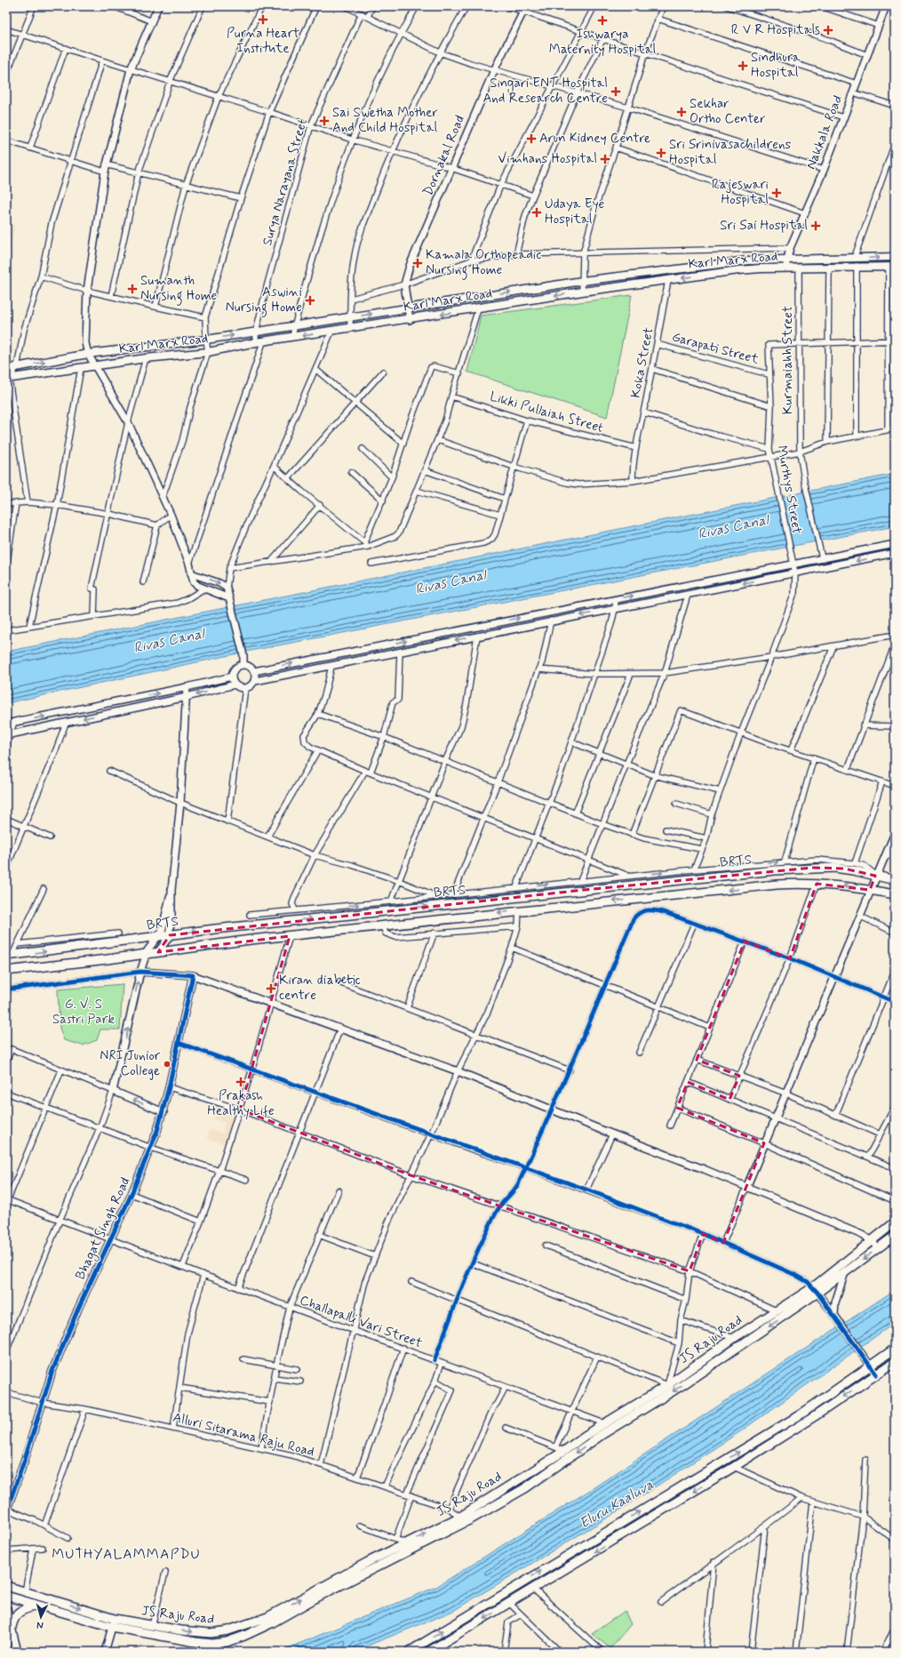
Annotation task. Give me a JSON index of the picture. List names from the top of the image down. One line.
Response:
{"streets":{"main road":["Karl Marx Road","BRTS","JS Raju Road"],"street":["Nakkala Road","Dornakal Road","Surya Narayana Street","Garapati Street","Kurmaiahh Street","Koka Street","Likki Pullaiah Street","Murthys Street","Bhagat Singh Road","Challapalli Vari Street","Alluri Sitarama Raju Road"]},"crossings":[["Nakkala Road","Karl Marx Road"],["Dornakal Road","Karl Marx Road"],["Surya Narayana Street","Karl Marx Road"],["Karl Marx Road","Kurmaiahh Street"],["Karl Marx Road","Koka Street"],["Garapati Street","Koka Street"],["Garapati Street","Murthys Street"],["Kurmaiahh Street","Murthys Street"],["Koka Street","Likki Pullaiah Street"],["Bhagat Singh Road","Challapalli Vari Street"],["Bhagat Singh Road","Alluri Sitarama Raju Road"],["Challapalli Vari Street","JS Raju Road"],["JS Raju Road","Alluri Sitarama Raju Road"]],"districts":["MUTHYALAMMAPDU"],"water":["Rivas Canal","Eluru Kaaluva"],"parks":["G. V. S Sastri Park"],"places":{"health":["Purna Heart Institute","Ishwarya Maternity Hospital","R V R Hospitals","Sindhura Hospital","Singari ENT Hospital And Research Centre","Sekhar Ortho Center","Sai Swetha Mother And Child Hospital","Arun Kidney Centre","Sri Srinivasachildrens Hospital","Vimhans Hospital","Rajeswari Hospital","Udaya Eye Hospital","Sri Sai Hospital","Kamala Orthopeadic Nursing Home","Sumanth Nursing Home","Aswini Nursing Home","Kiran diabetic centre","Prakash Healthy Life"],"other":["NRI Junior College"]},"north":"bottom"}
